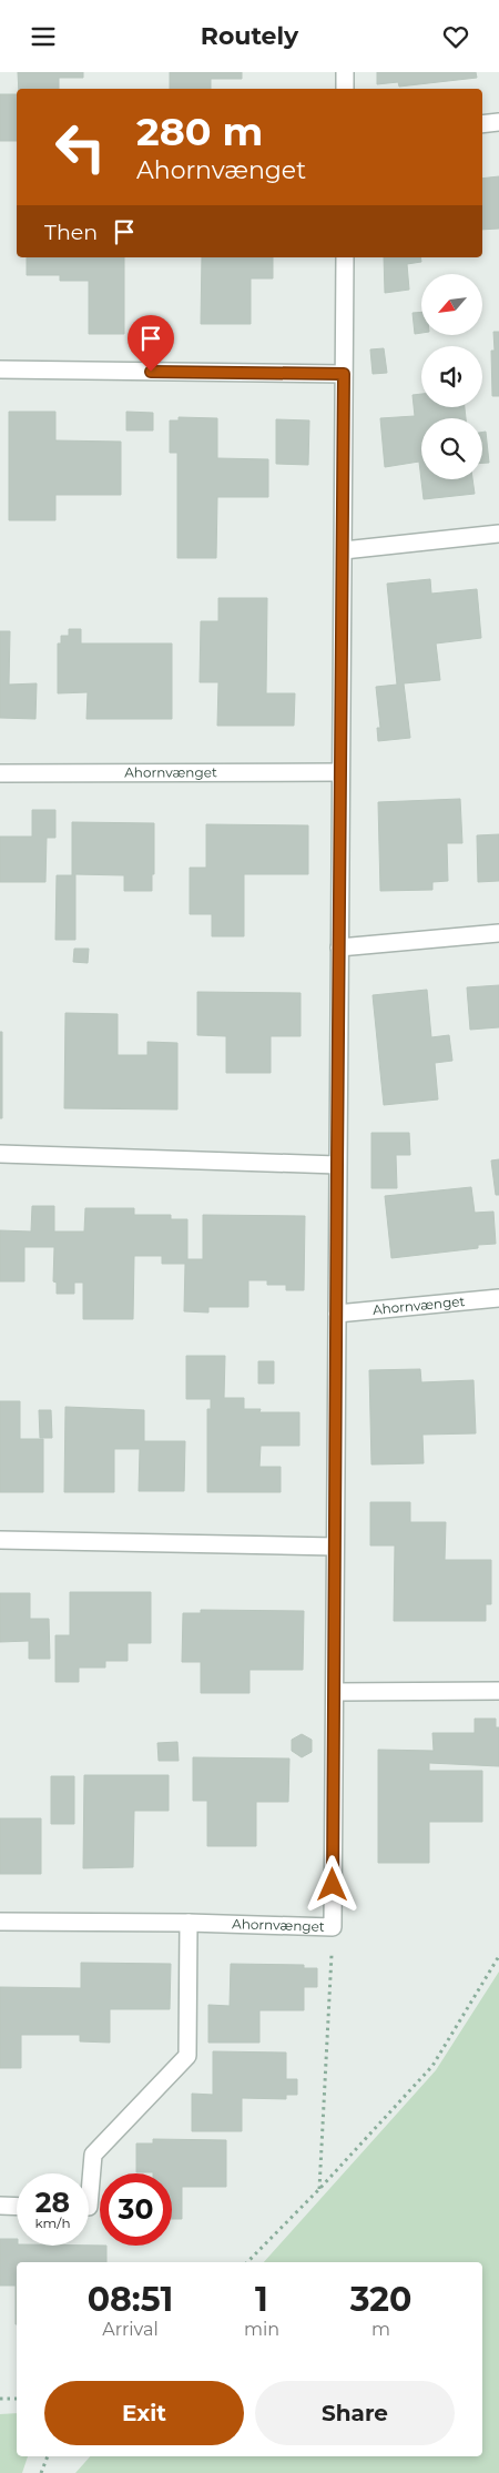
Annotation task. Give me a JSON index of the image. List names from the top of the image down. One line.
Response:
{"streets":{"street":["Ahornvænget"]},"north":"bottom left","page":{"header":"Routely","turn":["280 m","Ahornvænget"],"then":"Then","speed":"28 km/h","limit":"30","eta":["08:51","Arrival","1","min","320","m"],"buttons":["Exit","Share"]}}
